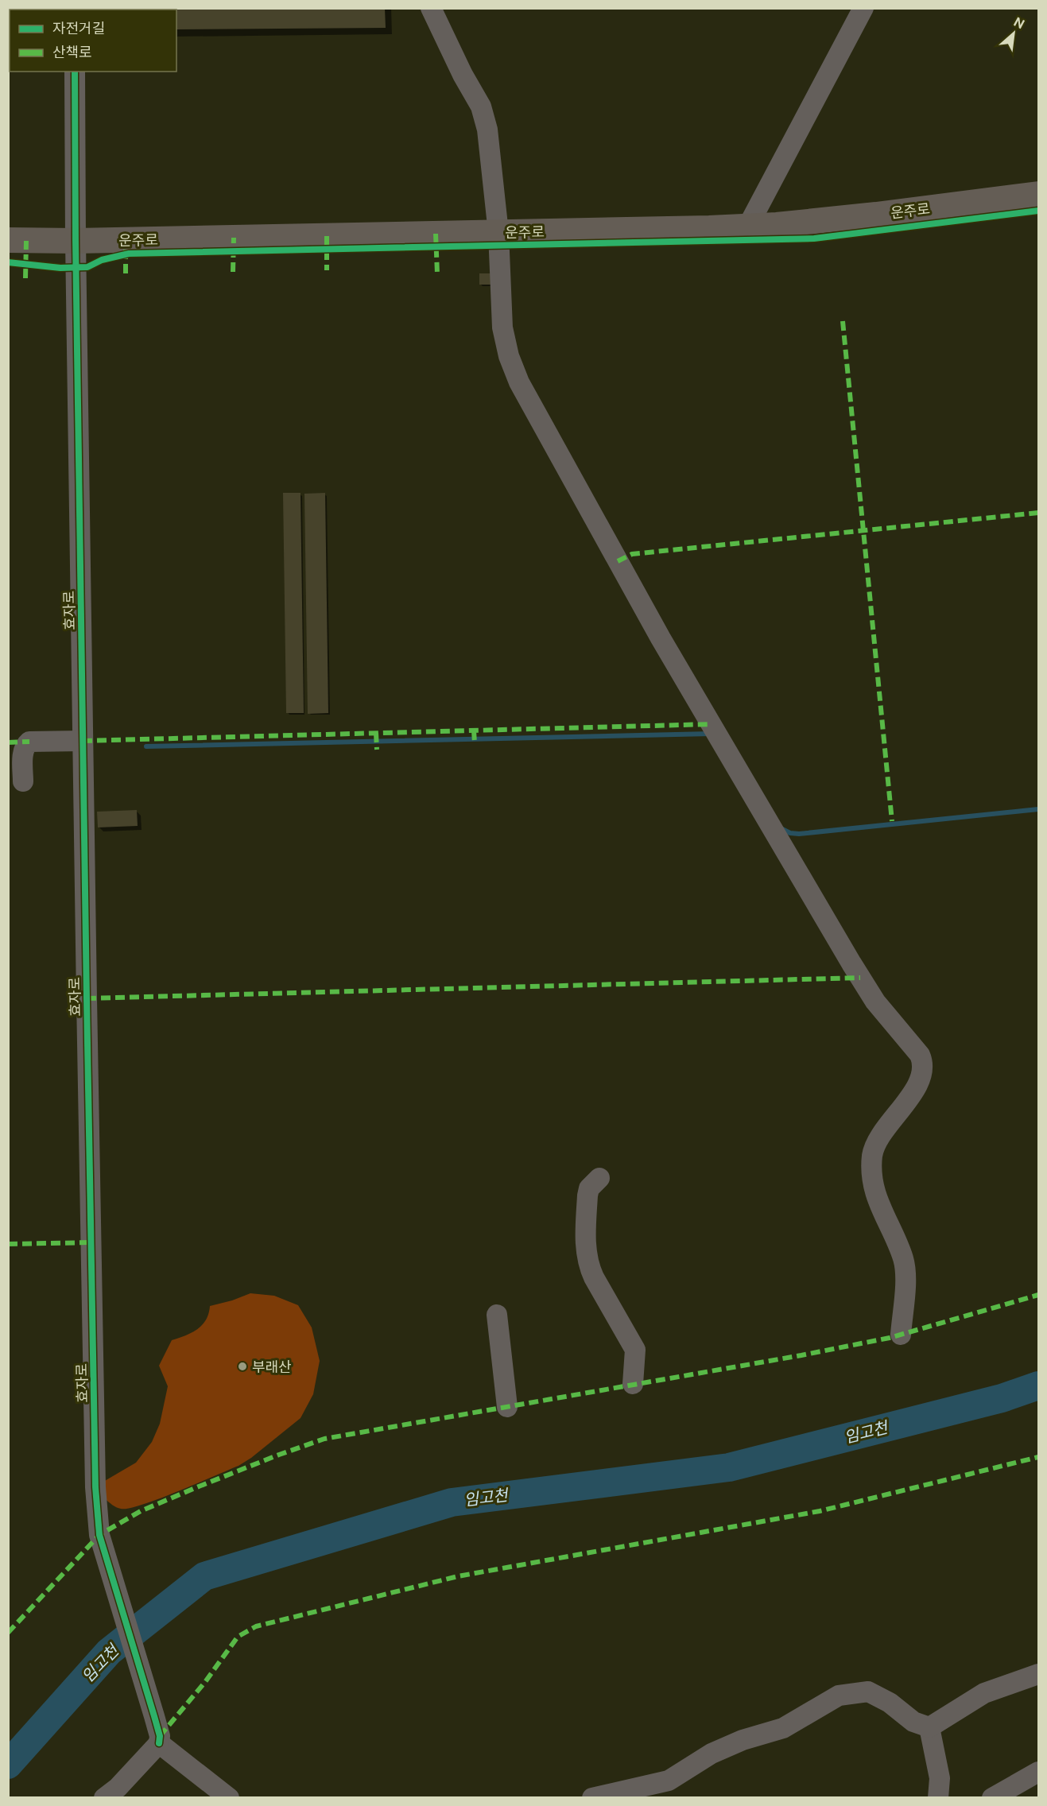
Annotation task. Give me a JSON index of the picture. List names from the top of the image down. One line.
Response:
{"streets":{"main road":["운주로"],"street":["효자로"]},"crossings":[["운주로","효자로"]],"water":["임고천"],"places":["부래산"],"legend":["자전거길","산책로"],"north":"top right"}
